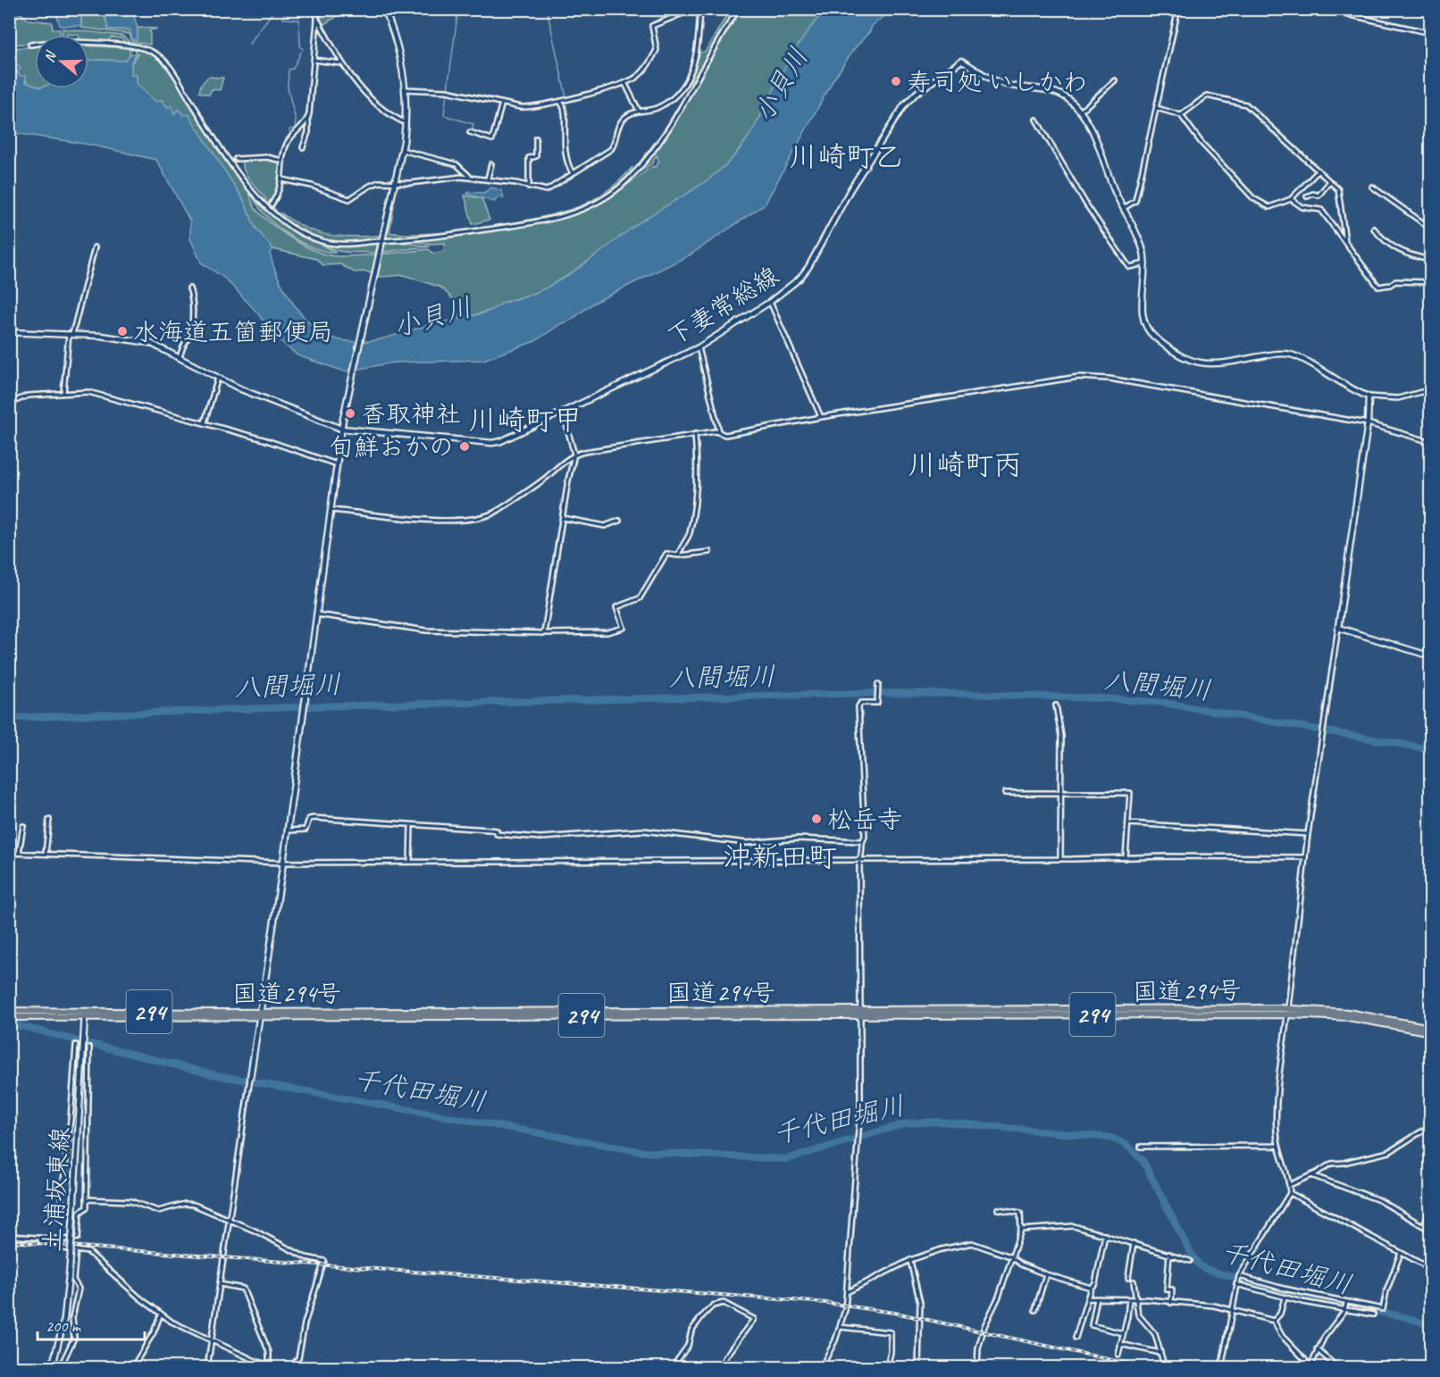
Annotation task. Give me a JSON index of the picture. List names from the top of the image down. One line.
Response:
{"streets":{"highway":["国道294号","294"],"main road":["下妻常総線","土浦坂東線"]},"crossings":[["国道294号","土浦坂東線"]],"districts":["川崎町乙","川崎町甲","川崎町丙","沖新田町"],"water":["小貝川","八間堀川","千代田堀川"],"places":["寿司処 いしかわ","水海道五箇郵便局","香取神社","旬鮮おかの","松岳寺"],"scale_bar":"200 m","north":"left"}
